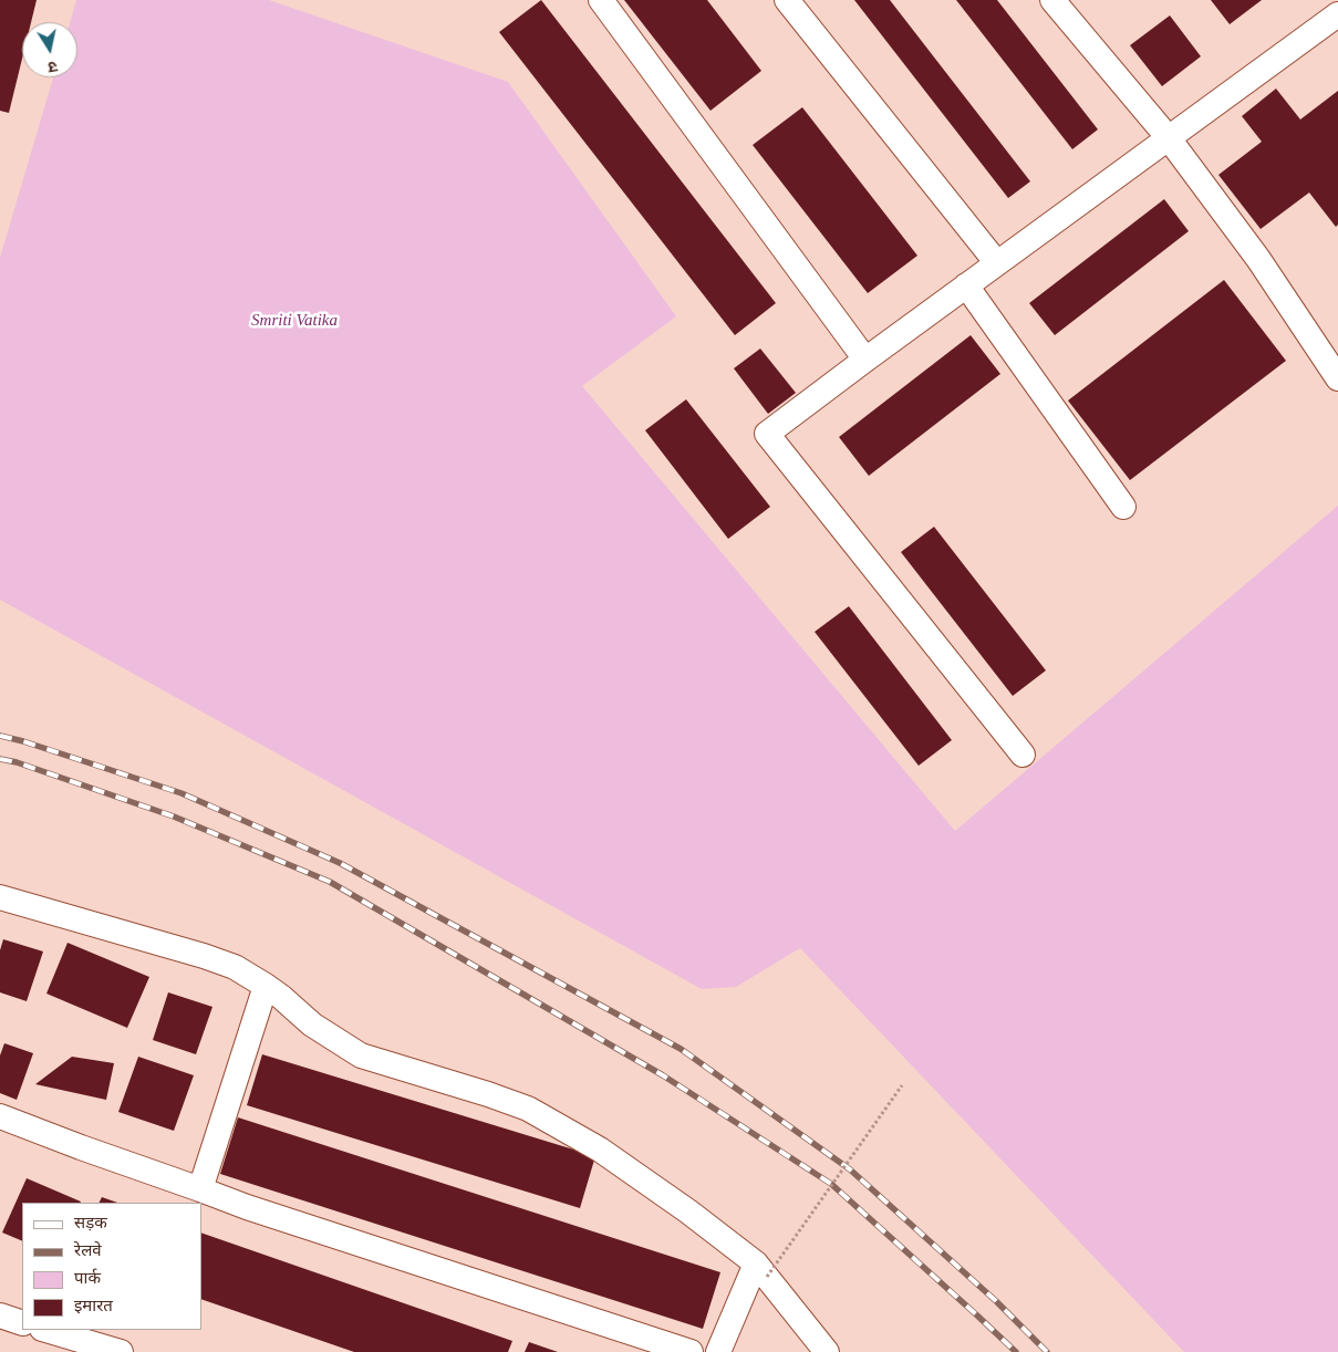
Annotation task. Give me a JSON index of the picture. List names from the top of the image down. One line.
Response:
{"parks":["Smriti Vatika"],"legend":["सड़क","रेलवे","पार्क","इमारत"],"north":"bottom"}
